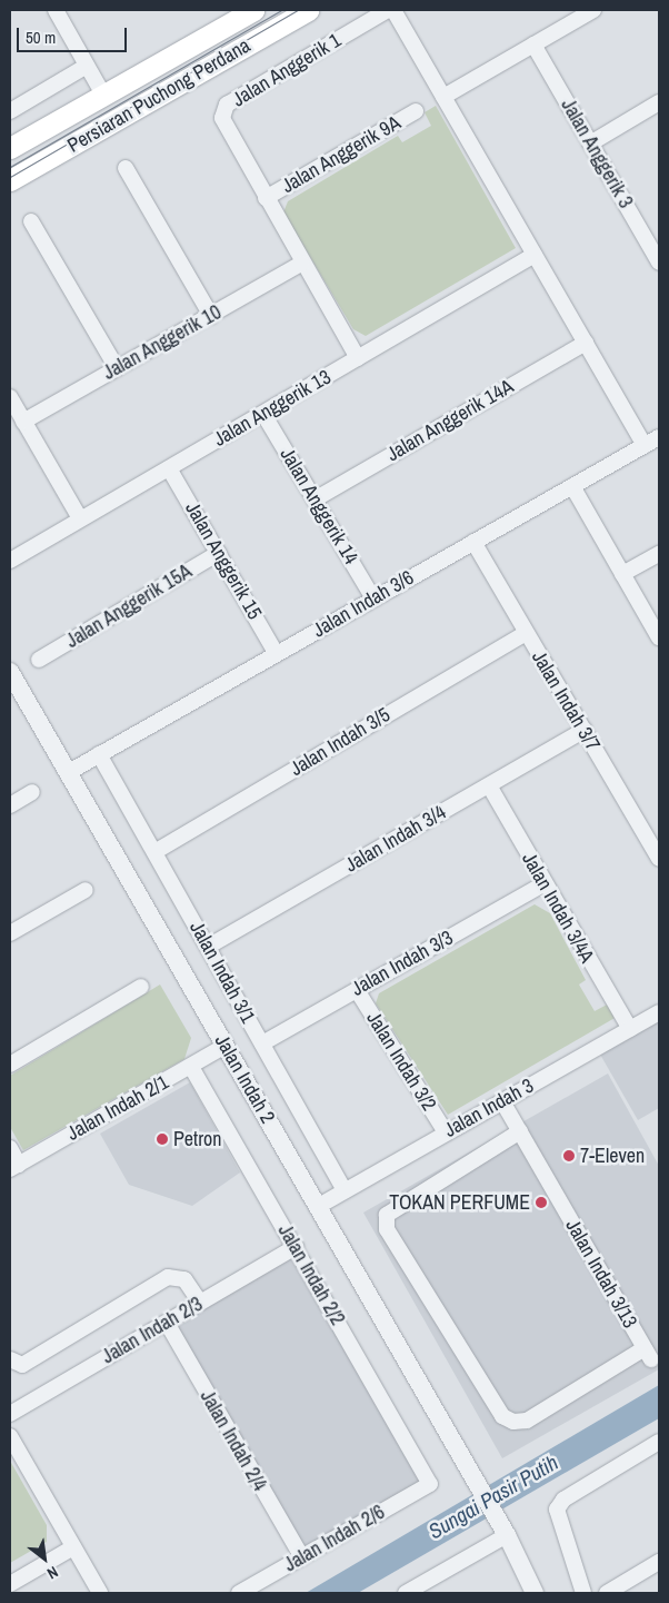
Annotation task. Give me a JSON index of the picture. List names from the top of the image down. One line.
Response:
{"streets":{"main road":["Persiaran Puchong Perdana"],"street":["Jalan Anggerik 1","Jalan Anggerik 3","Jalan Anggerik 9A","Jalan Anggerik 10","Jalan Anggerik 13","Jalan Anggerik 14A","Jalan Anggerik 14","Jalan Anggerik 15","Jalan Indah 3/6","Jalan Anggerik 15A","Jalan Indah 3/7","Jalan Indah 3/5","Jalan Indah 3/4","Jalan Indah 3/4A","Jalan Indah 3/3","Jalan Indah 3/1","Jalan Indah 3/2","Jalan Indah 2","Jalan Indah 2/1","Jalan Indah 3","Jalan Indah 3/13","Jalan Indah 2/2","Jalan Indah 2/3","Jalan Indah 2/4","Jalan Indah 2/6"]},"crossings":[["Jalan Anggerik 1","Jalan Anggerik 9A"],["Jalan Anggerik 13","Jalan Anggerik 14"],["Jalan Anggerik 13","Jalan Anggerik 15"],["Jalan Anggerik 14A","Jalan Anggerik 14"],["Jalan Anggerik 14","Jalan Indah 3/6"],["Jalan Anggerik 15","Jalan Indah 3/6"],["Jalan Anggerik 15","Jalan Anggerik 15A"],["Jalan Indah 3/6","Jalan Indah 3/7"],["Jalan Indah 3/6","Jalan Indah 3/1"],["Jalan Indah 3/6","Jalan Indah 2"],["Jalan Indah 3/7","Jalan Indah 3/5"],["Jalan Indah 3/7","Jalan Indah 3/4"],["Jalan Indah 3/5","Jalan Indah 3/1"],["Jalan Indah 3/4","Jalan Indah 3/4A"],["Jalan Indah 3/4","Jalan Indah 3/1"],["Jalan Indah 3/4A","Jalan Indah 3/3"],["Jalan Indah 3/4A","Jalan Indah 3"],["Jalan Indah 3/3","Jalan Indah 3/1"],["Jalan Indah 3/3","Jalan Indah 3/2"],["Jalan Indah 3/1","Jalan Indah 3"],["Jalan Indah 3/2","Jalan Indah 3"],["Jalan Indah 2","Jalan Indah 2/1"],["Jalan Indah 2","Jalan Indah 3"],["Jalan Indah 2/1","Jalan Indah 2/2"],["Jalan Indah 3","Jalan Indah 3/13"],["Jalan Indah 2/2","Jalan Indah 2/3"],["Jalan Indah 2/2","Jalan Indah 2/6"],["Jalan Indah 2/3","Jalan Indah 2/4"],["Jalan Indah 2/4","Jalan Indah 2/6"]],"water":["Sungai Pasir Putih"],"places":["Petron","7-Eleven","TOKAN PERFUME"],"scale_bar":"50 m","north":"bottom right"}
